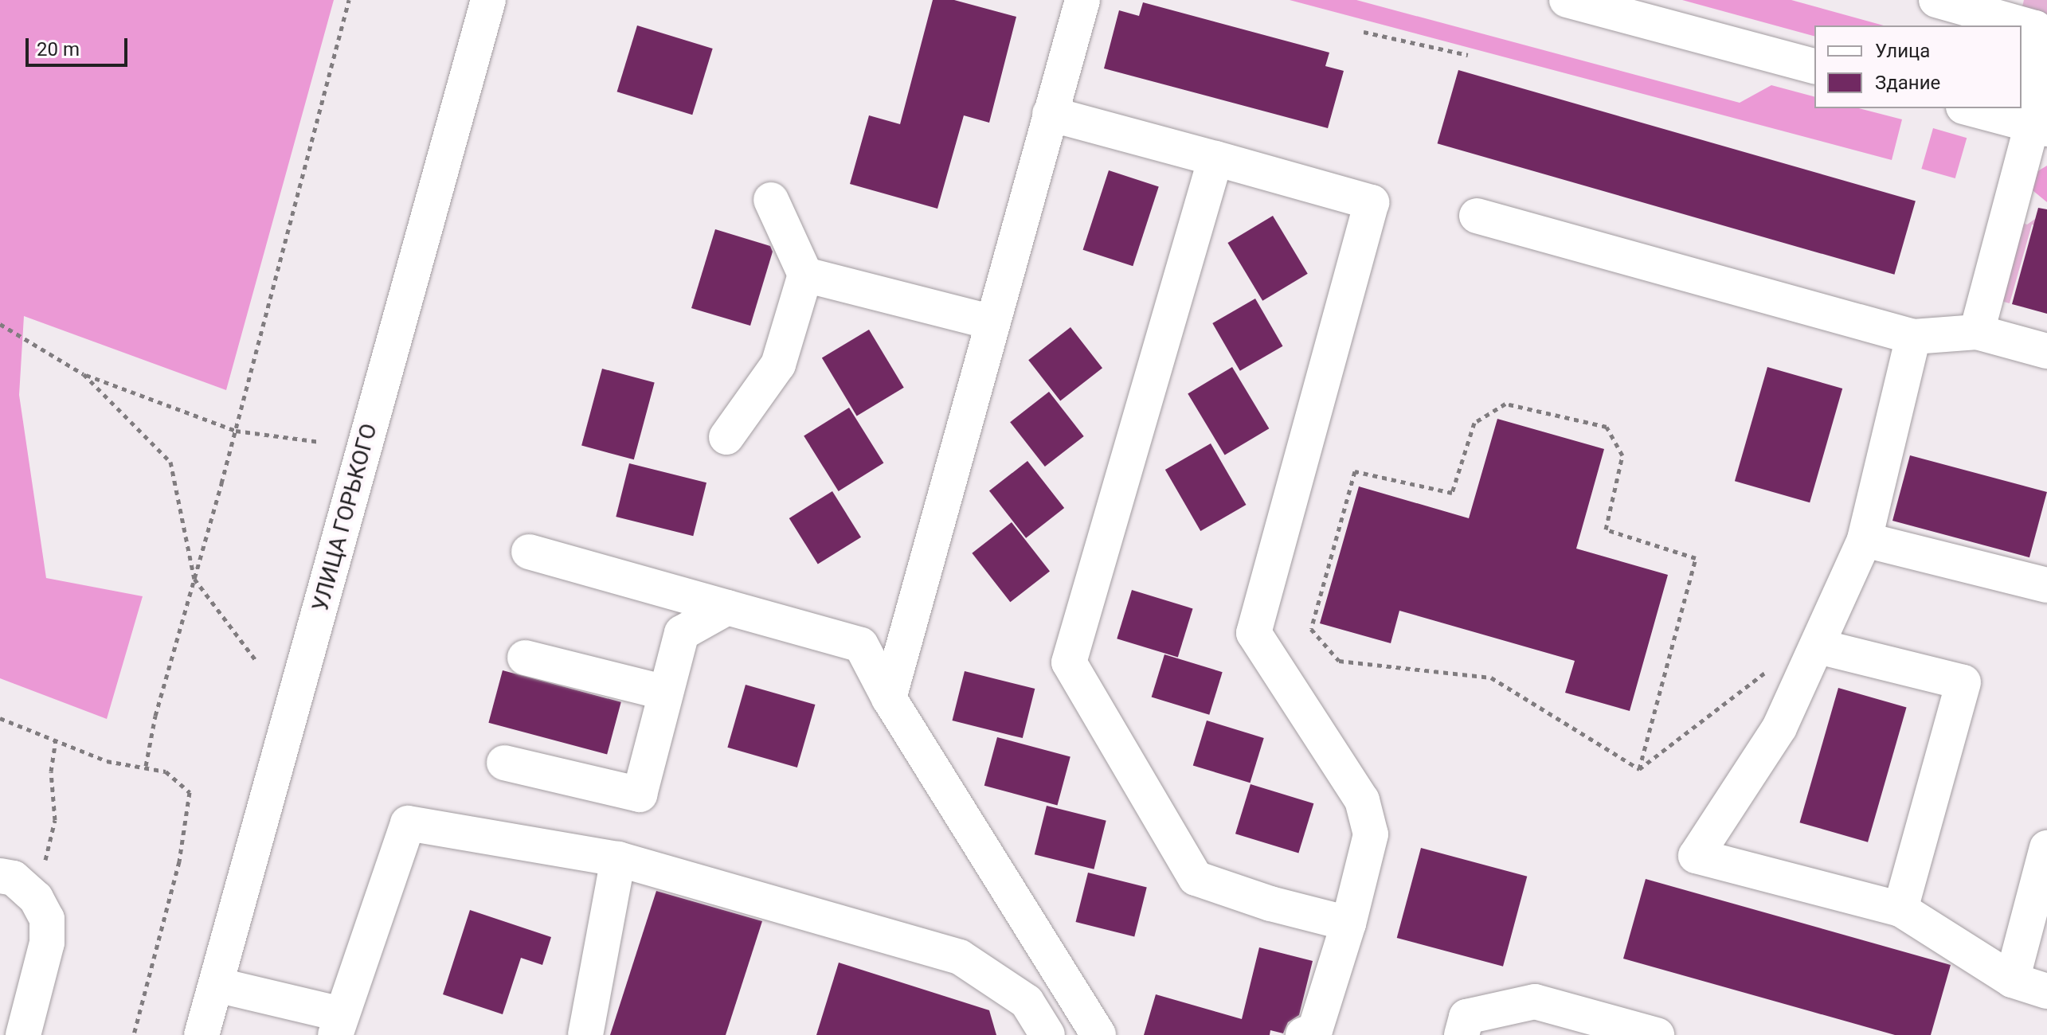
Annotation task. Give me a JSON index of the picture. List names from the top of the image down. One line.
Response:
{"streets":{"main road":["УЛИЦА ГОРЬКОГО"]},"legend":["Улица","Здание"],"scale_bar":"20 m"}
